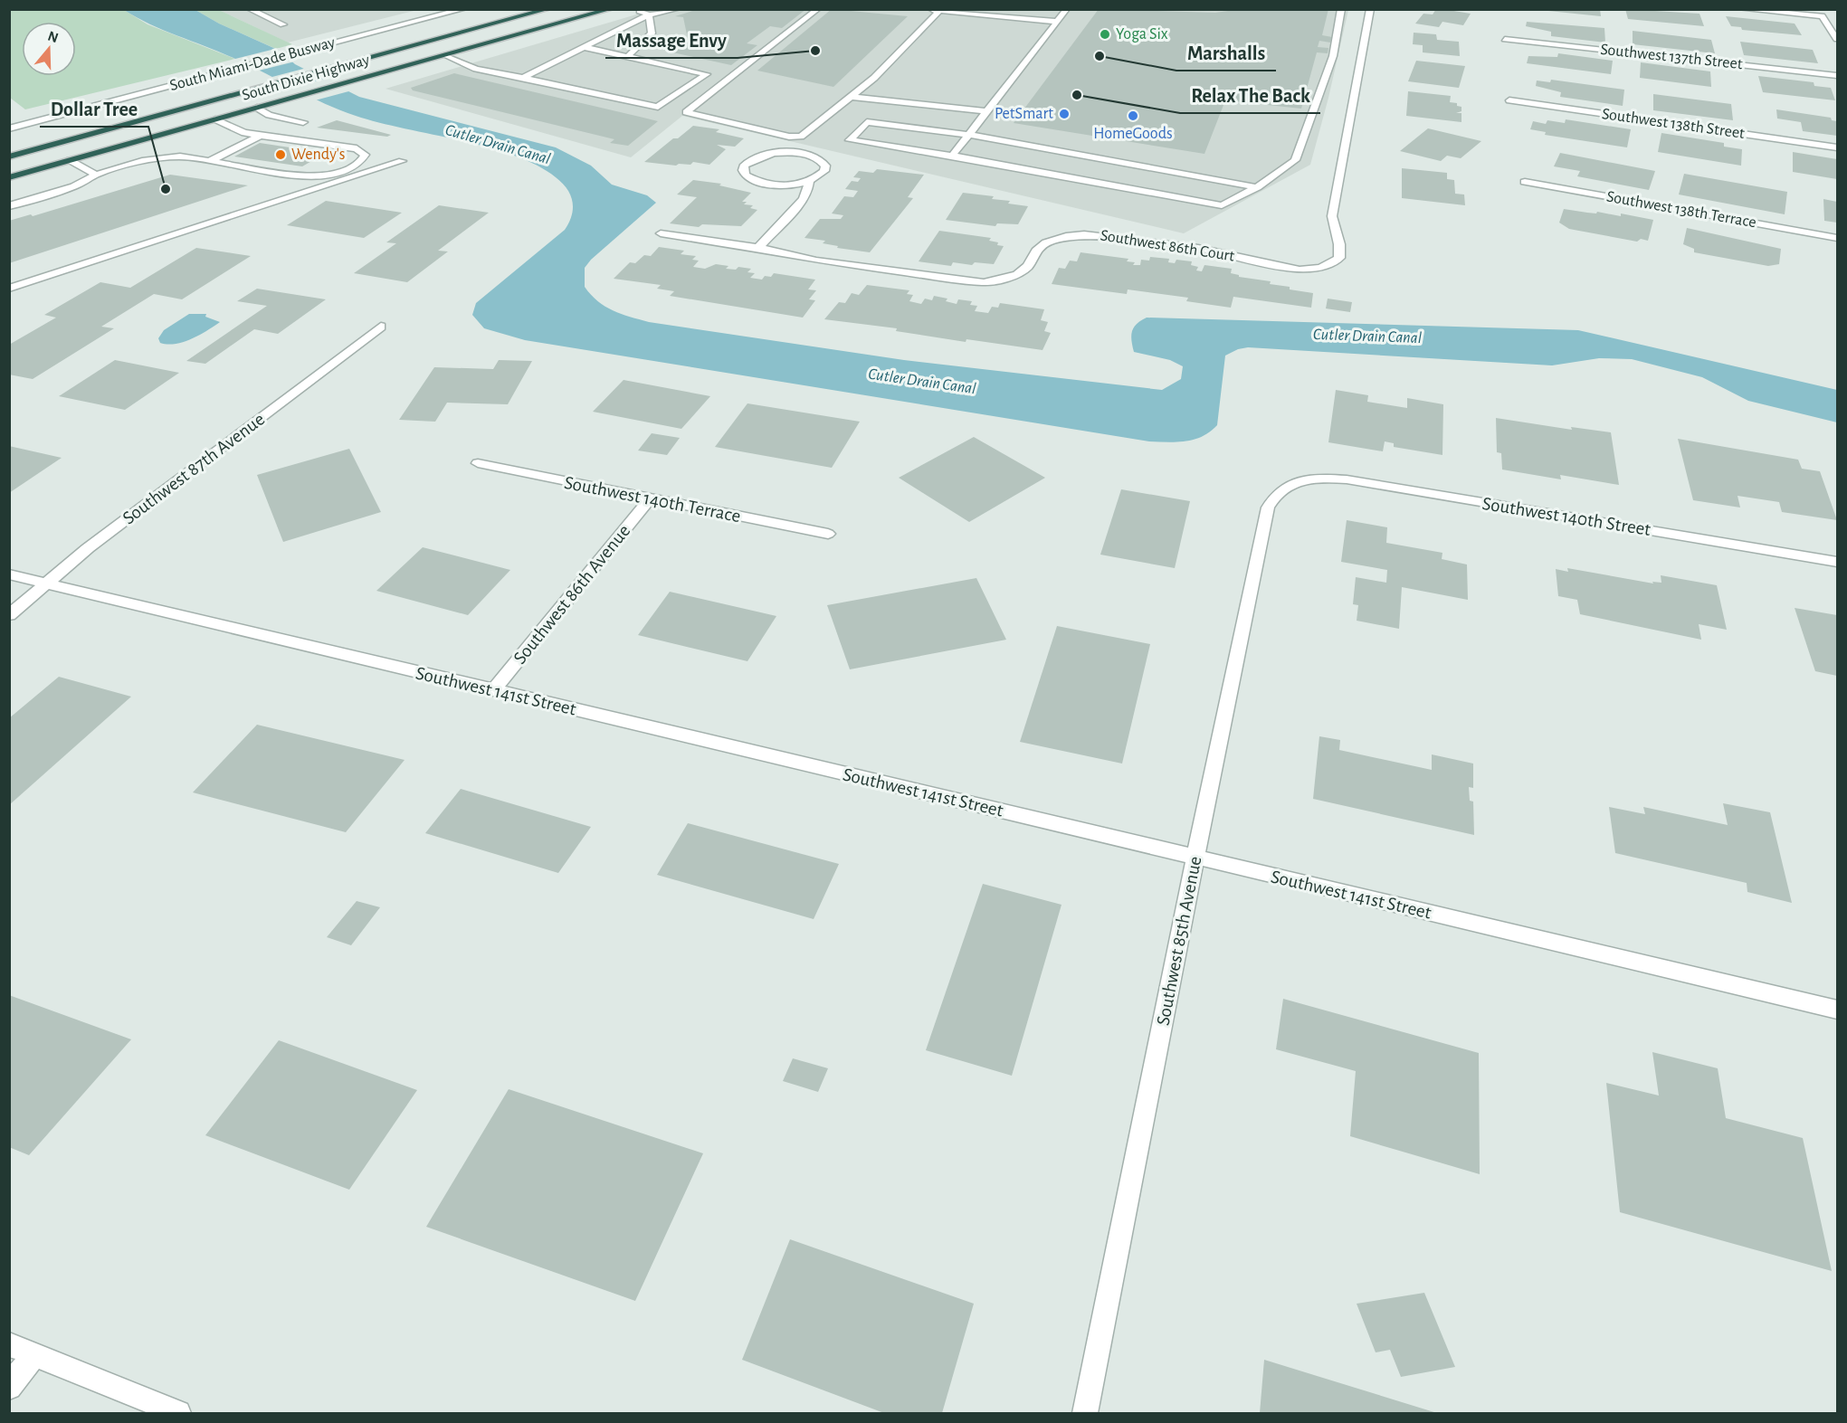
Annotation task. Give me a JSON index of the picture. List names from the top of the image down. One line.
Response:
{"streets":{"highway":["South Dixie Highway"],"street":["Southwest 137th Street","South Miami-Dade Busway","Southwest 138th Street","Southwest 138th Terrace","Southwest 86th Court","Southwest 87th Avenue","Southwest 140th Terrace","Southwest 140th Street","Southwest 86th Avenue","Southwest 141st Street","Southwest 85th Avenue"]},"crossings":[["Southwest 87th Avenue","Southwest 141st Street"],["Southwest 140th Terrace","Southwest 86th Avenue"],["Southwest 140th Street","Southwest 85th Avenue"],["Southwest 86th Avenue","Southwest 141st Street"],["Southwest 141st Street","Southwest 85th Avenue"]],"water":["Cutler Drain Canal"],"places":["Yoga Six","Massage Envy","Marshalls","Relax The Back","PetSmart","HomeGoods","Wendy's","Dollar Tree"],"north":"top"}
